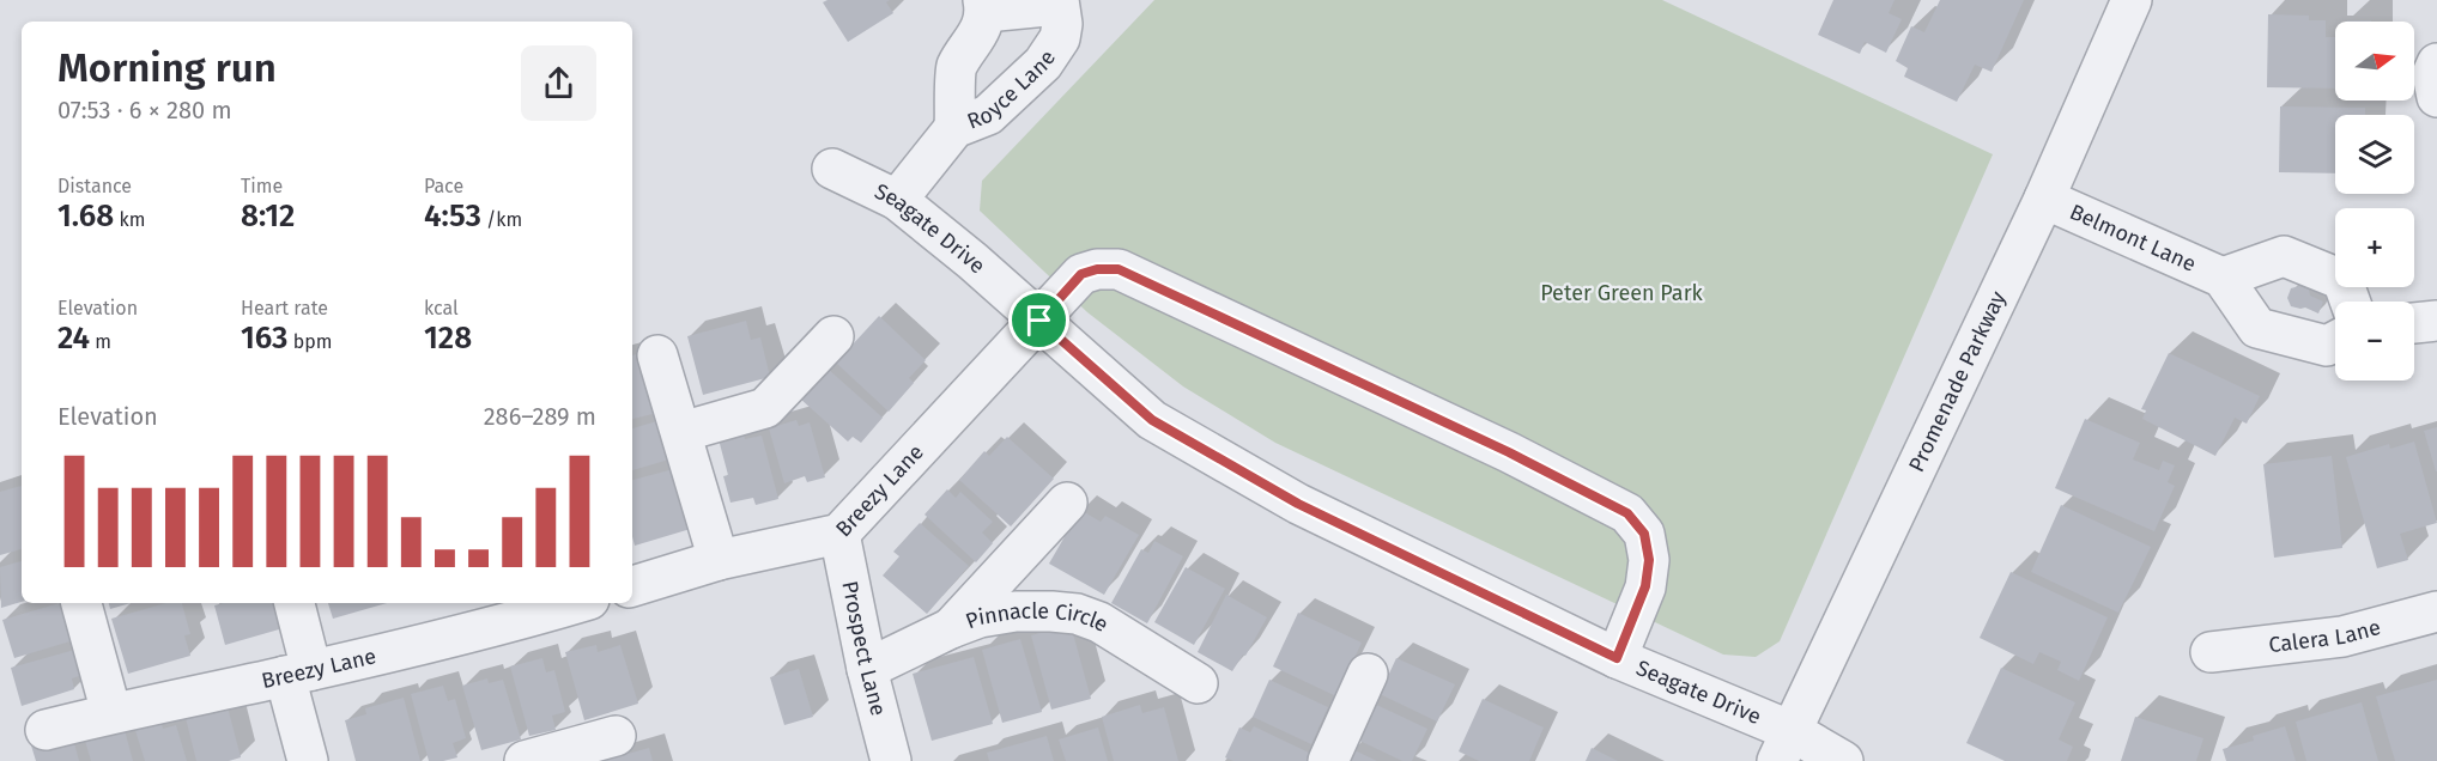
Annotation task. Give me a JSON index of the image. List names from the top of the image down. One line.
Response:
{"streets":{"street":["Royce Lane","Seagate Drive","Belmont Lane","Promenade Parkway","Breezy Lane","Pinnacle Circle","Calera Lane","Prospect Lane"]},"crossings":[["Royce Lane","Seagate Drive"],["Seagate Drive","Promenade Parkway"],["Seagate Drive","Breezy Lane"],["Belmont Lane","Promenade Parkway"],["Breezy Lane","Prospect Lane"],["Pinnacle Circle","Prospect Lane"]],"parks":["Peter Green Park"],"north":"right","page":{"map_buttons":["+","−"],"heading":["Morning run","07:53 · 6 × 280 m"],"stats":[["Distance","1.68 km"],["Time","8:12"],["Pace","4:53 /km"],["Elevation","24 m"],["Heart rate","163 bpm"],["kcal","128"]],"chart":["Elevation","286–289 m"]}}
